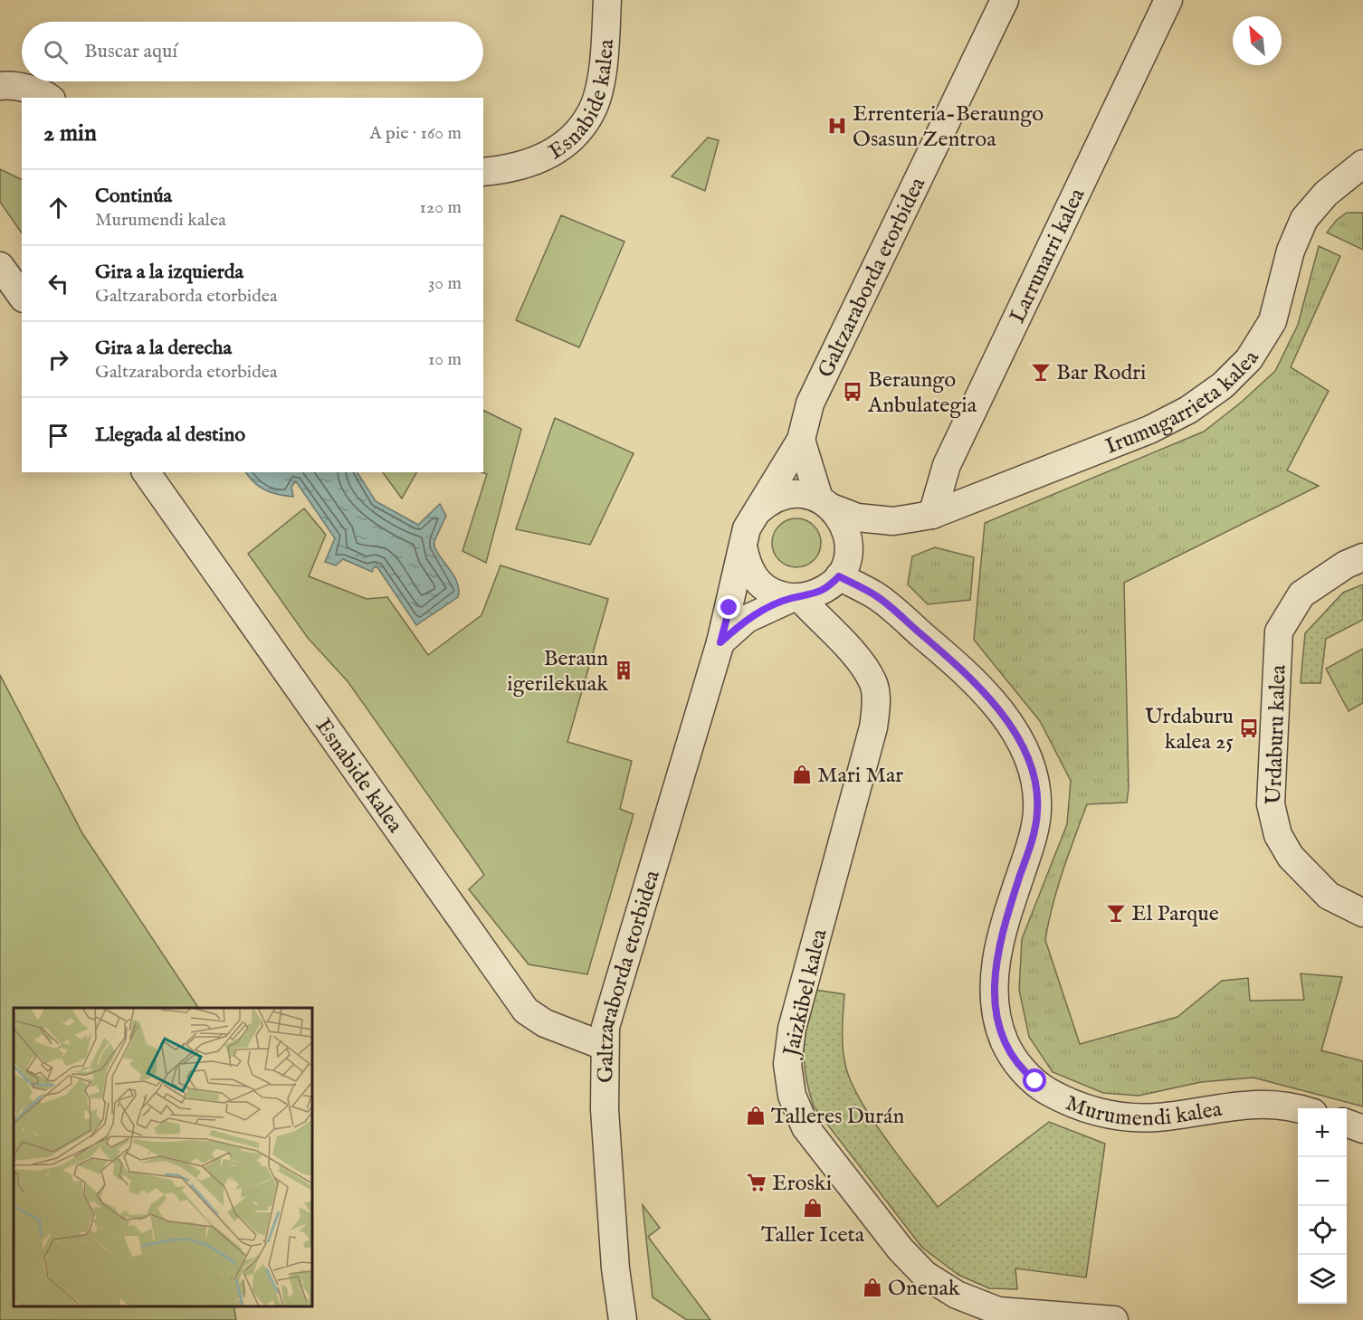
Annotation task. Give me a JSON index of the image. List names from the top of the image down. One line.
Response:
{"streets":{"street":["Esnabide kalea","Larrunarri kalea","Galtzaraborda etorbidea","Irumugarrieta kalea","Urdaburu kalea","Jaizkibel kalea","Murumendi kalea"]},"crossings":[["Esnabide kalea","Galtzaraborda etorbidea"],["Larrunarri kalea","Irumugarrieta kalea"],["Galtzaraborda etorbidea","Irumugarrieta kalea"],["Galtzaraborda etorbidea","Jaizkibel kalea"],["Galtzaraborda etorbidea","Murumendi kalea"],["Irumugarrieta kalea","Jaizkibel kalea"],["Irumugarrieta kalea","Murumendi kalea"],["Jaizkibel kalea","Murumendi kalea"]],"places":{"hospital":["Errenteria-Beraungo Osasun Zentroa"],"bar":["Bar Rodri","El Parque"],"bus stop":["Beraungo Anbulategia","Urdaburu kalea 25"],"building":["Beraun igerilekuak"],"shop":["Mari Mar","Talleres Durán","Taller Iceta","Onenak"],"supermarket":["Eroski"]},"north":"top left","page":{"search":"Buscar aquí","heading":["2 min","A pie · 160 m"],"list":[["Continúa","Murumendi kalea","120 m"],["Gira a la izquierda","Galtzaraborda etorbidea","30 m"],["Gira a la derecha","Galtzaraborda etorbidea","10 m"],"Llegada al destino"],"map_buttons":["+","−"]}}
